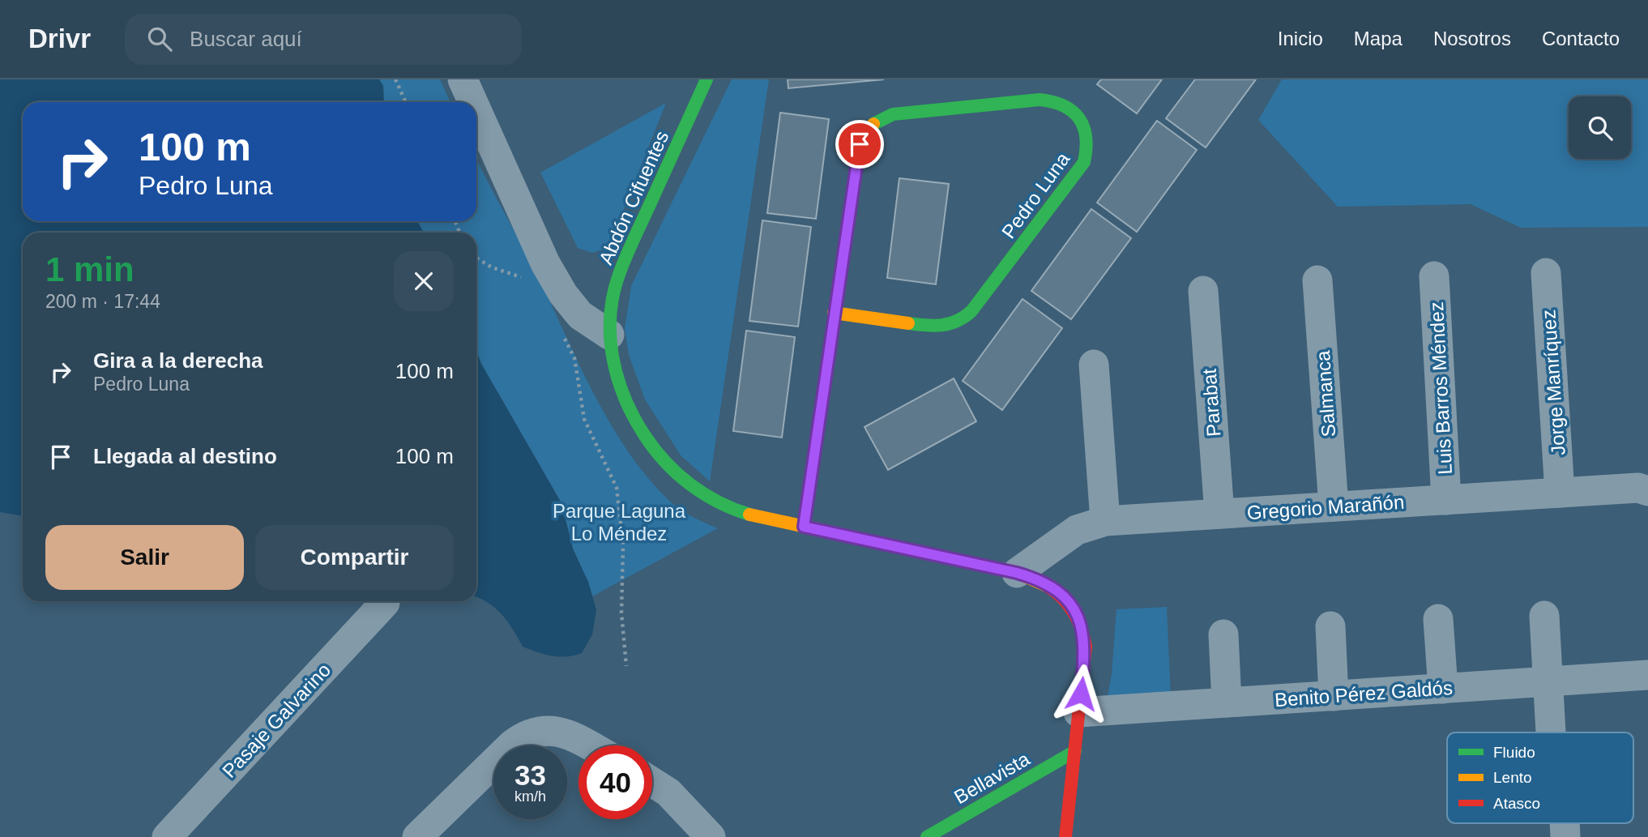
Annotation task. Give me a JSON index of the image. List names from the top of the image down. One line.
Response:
{"streets":{"street":["Pedro Luna","Abdón Cifuentes","Jorge Manríquez","Luis Barros Méndez","Salmanca","Parabat","Gregorio Marañón","Benito Pérez Galdós","Pasaje Galvarino","Bellavista"]},"crossings":[["Pedro Luna","Abdón Cifuentes"],["Abdón Cifuentes","Gregorio Marañón"],["Abdón Cifuentes","Benito Pérez Galdós"],["Abdón Cifuentes","Bellavista"],["Jorge Manríquez","Gregorio Marañón"],["Luis Barros Méndez","Gregorio Marañón"],["Salmanca","Gregorio Marañón"],["Parabat","Gregorio Marañón"]],"parks":["Parque Laguna Lo Méndez"],"legend":["Fluido","Lento","Atasco"],"page":{"header":"Drivr","search":"Buscar aquí","nav":["Inicio","Mapa","Nosotros","Contacto"],"turn":["100 m","Pedro Luna"],"heading":["1 min","200 m · 17:44"],"list":[{"name":"Gira a la derecha","note":"Pedro Luna","value":"100 m"},{"name":"Llegada al destino","value":"100 m"}],"buttons":["Salir","Compartir"],"speed":"33 km/h","limit":"40"}}
